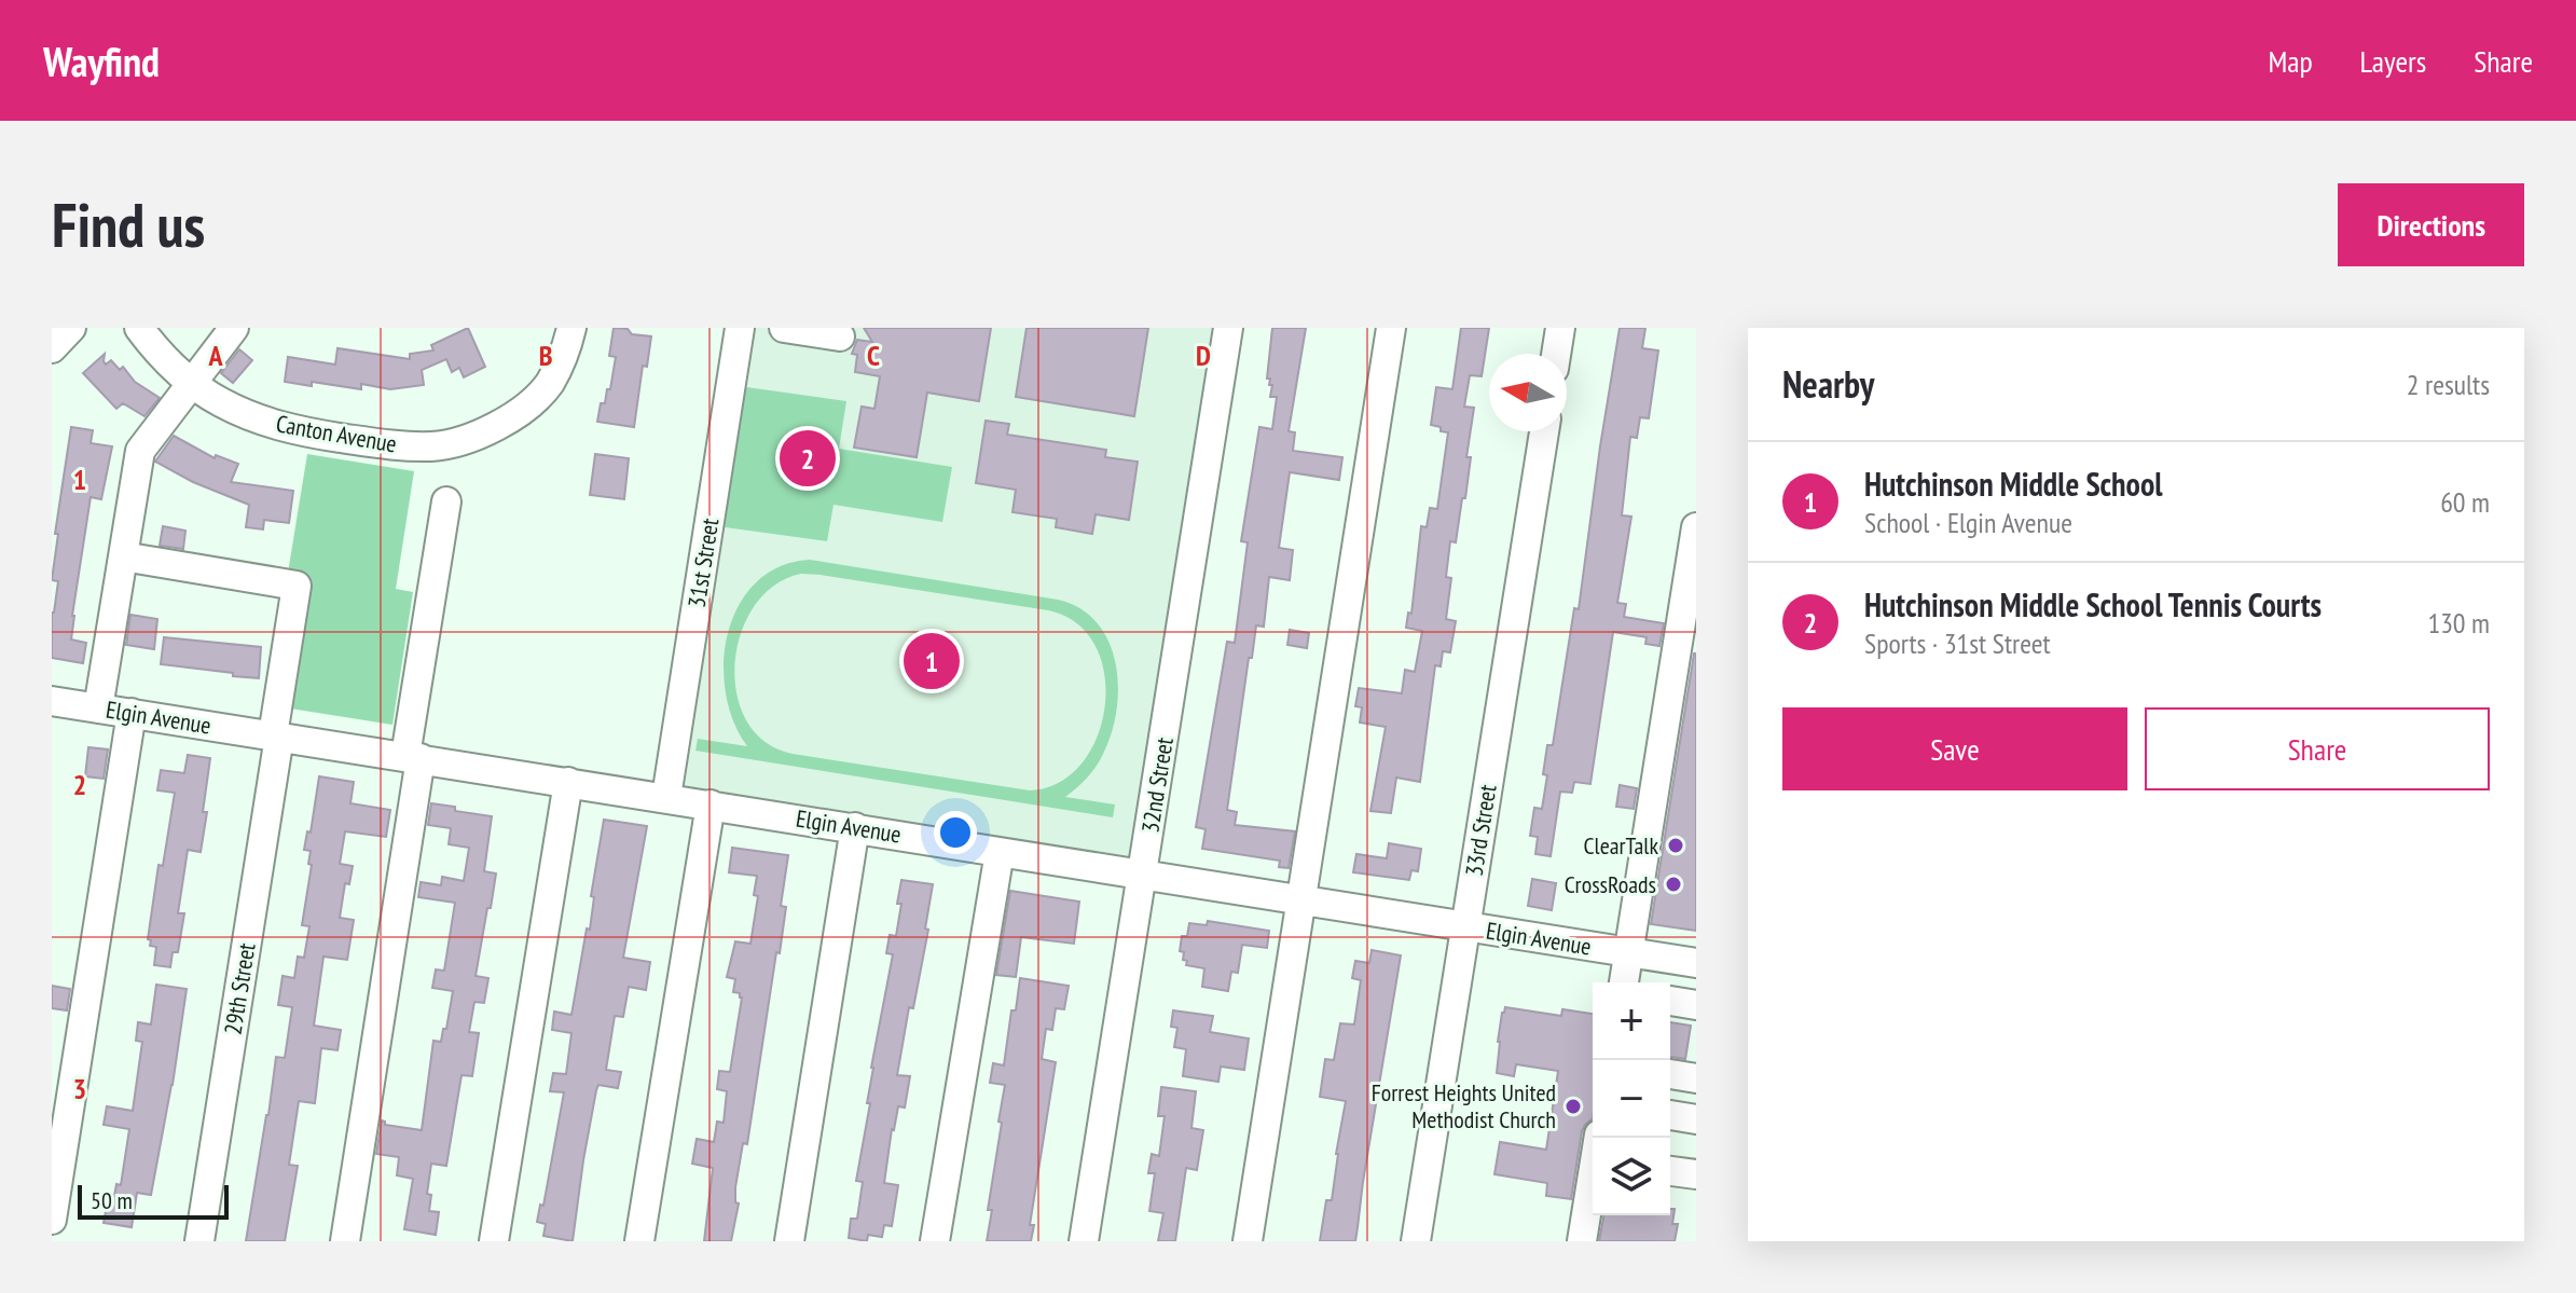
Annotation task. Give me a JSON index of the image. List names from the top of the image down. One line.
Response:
{"streets":{"street":["Canton Avenue","31st Street","Elgin Avenue","32nd Street","33rd Street","29th Street"]},"crossings":[["31st Street","Elgin Avenue"],["Elgin Avenue","32nd Street"],["Elgin Avenue","33rd Street"],["Elgin Avenue","29th Street"]],"places":["ClearTalk","CrossRoads","Forrest Heights United Methodist Church"],"scale_bar":"50 m","north":"left","page":{"header":"Wayfind","nav":["Map","Layers","Share"],"buttons":["Directions",["Save","Share"]],"title":"Find us","heading":["Nearby","2 results"],"pins":["2","1"],"list":[{"mark":"1","name":"Hutchinson Middle School","note":"School · Elgin Avenue","value":"60 m"},{"mark":"2","name":"Hutchinson Middle School Tennis Courts","note":"Sports · 31st Street","value":"130 m"}],"map_buttons":["+","−"],"scale":"50 m"},"grid":{"columns":["A","B","C","D"],"rows":["1","2","3"]}}
